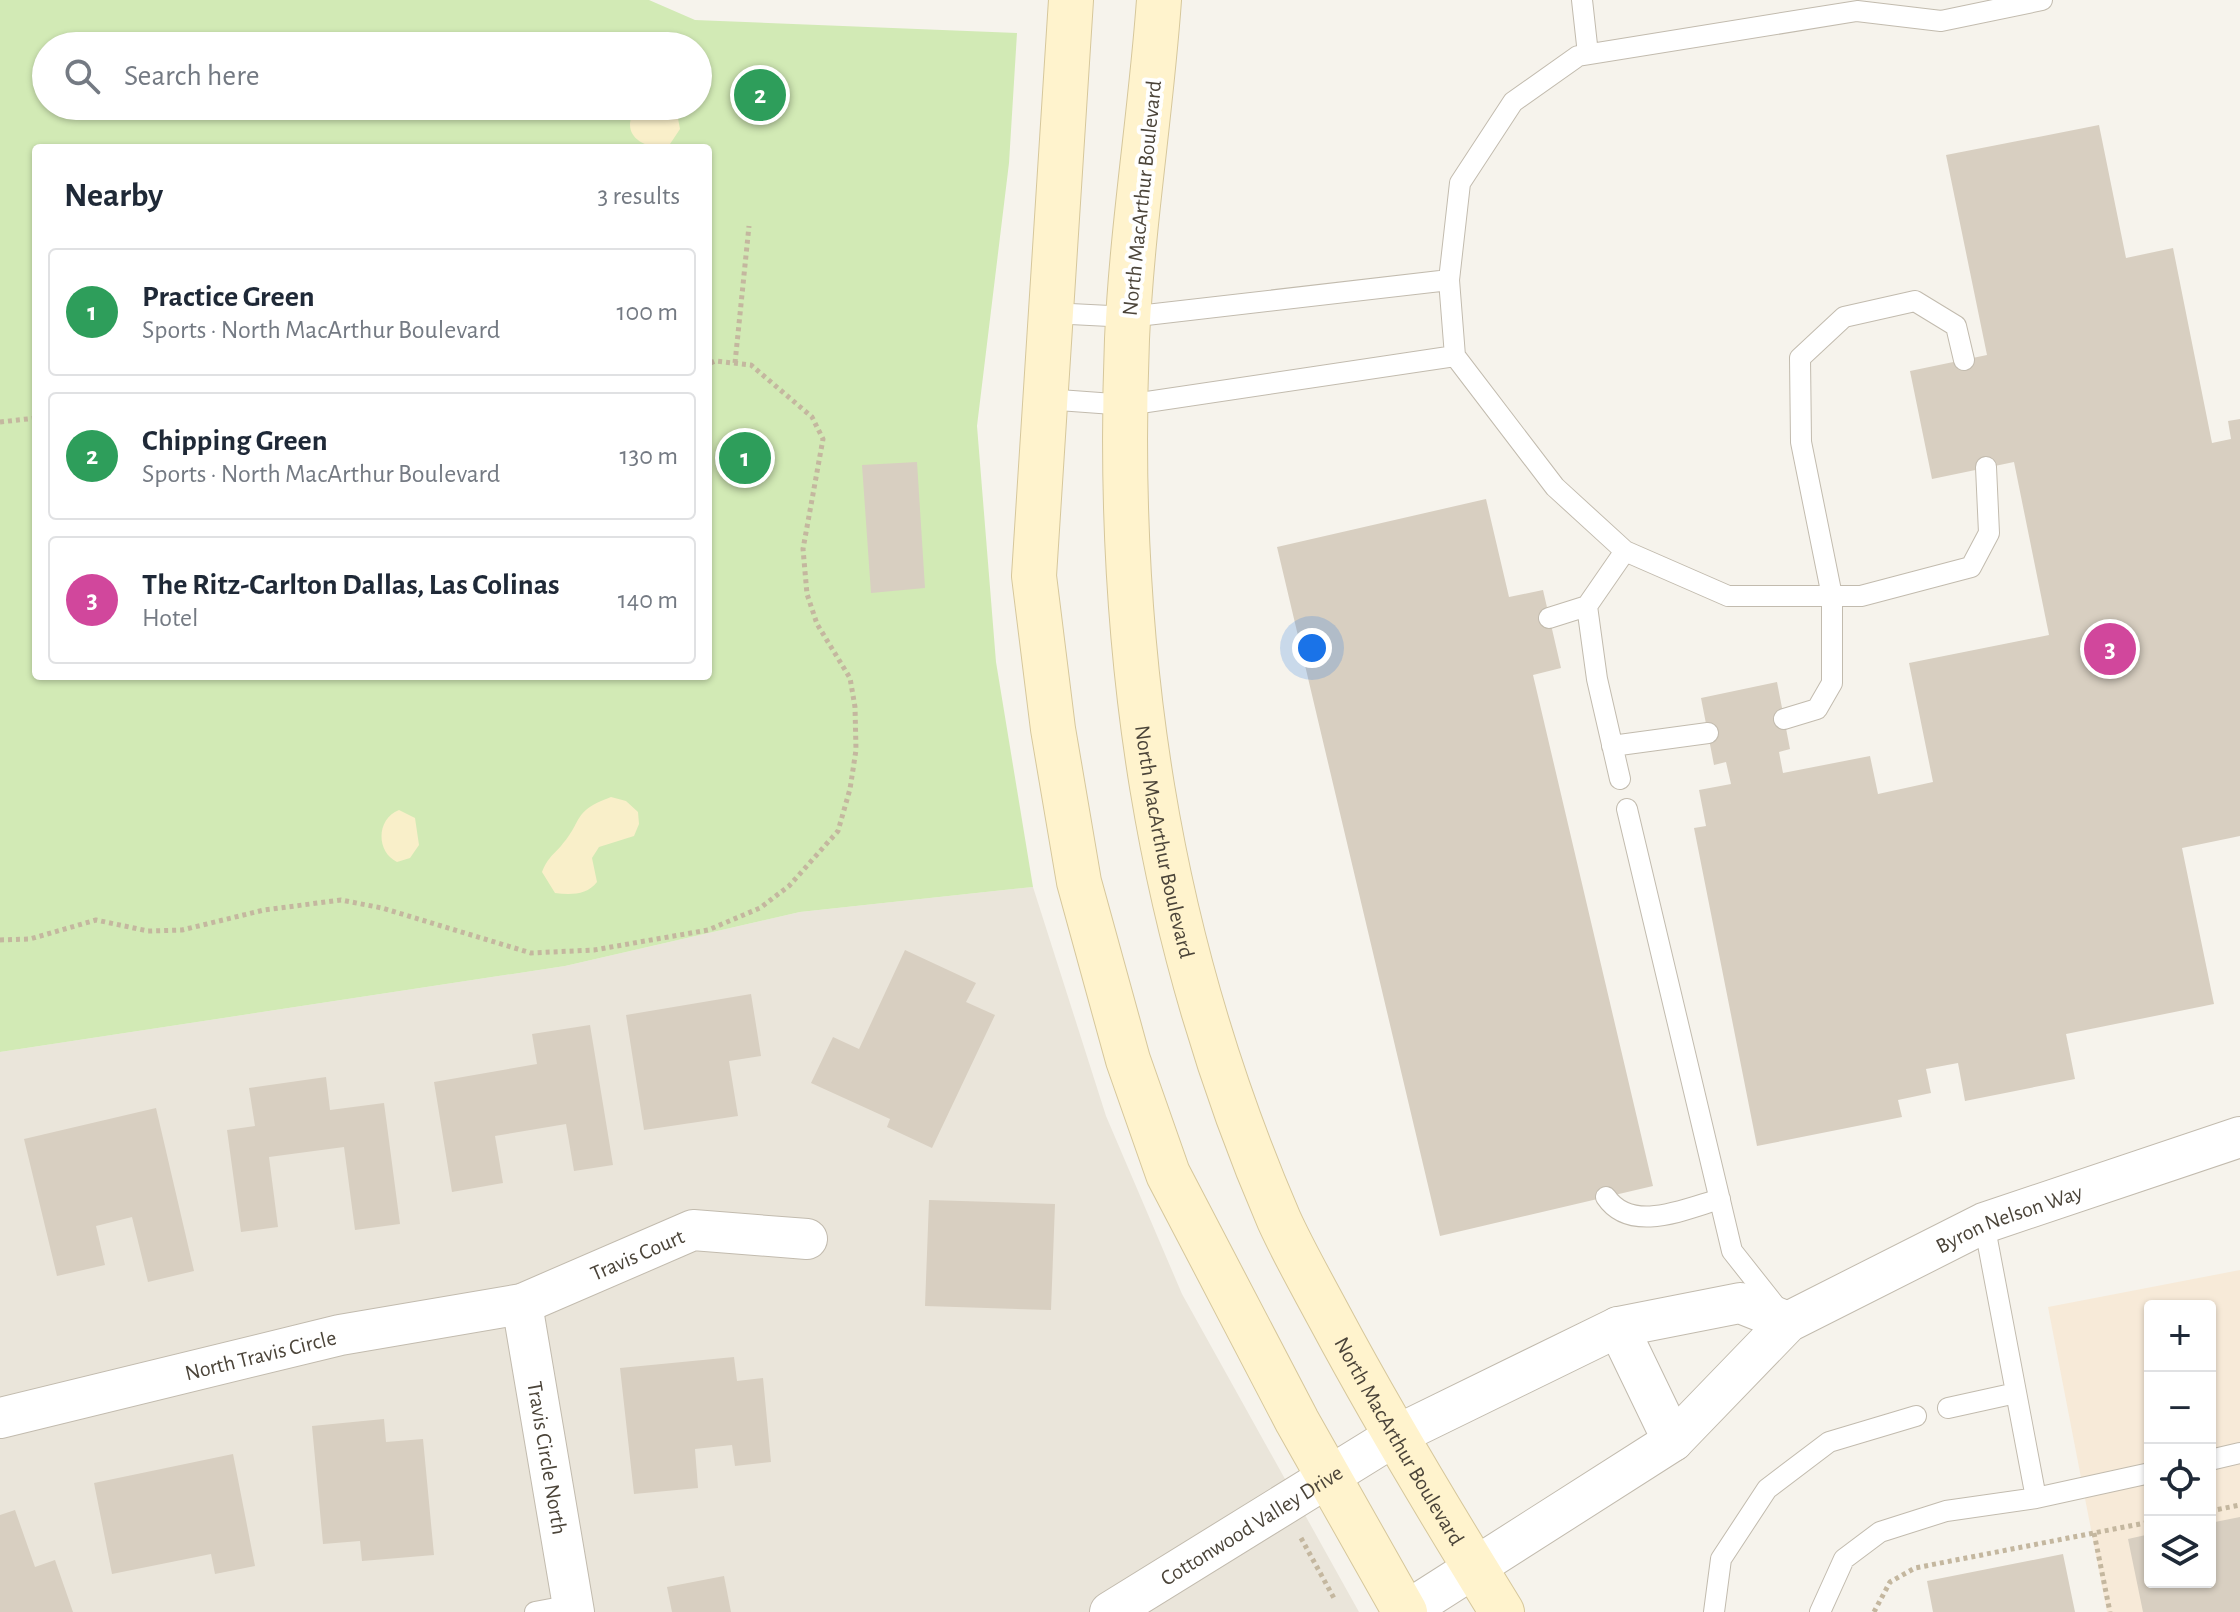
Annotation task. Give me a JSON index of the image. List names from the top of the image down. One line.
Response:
{"streets":{"main road":["North MacArthur Boulevard"],"street":["Byron Nelson Way","Travis Court","North Travis Circle","Travis Circle North","Cottonwood Valley Drive"]},"crossings":[["North MacArthur Boulevard","Byron Nelson Way"],["North MacArthur Boulevard","Cottonwood Valley Drive"],["Travis Court","North Travis Circle"],["Travis Court","Travis Circle North"],["North Travis Circle","Travis Circle North"]],"page":{"search":"Search here","pins":["2","1","3"],"heading":["Nearby","3 results"],"list":[{"mark":"1","name":"Practice Green","note":"Sports · North MacArthur Boulevard","value":"100 m"},{"mark":"2","name":"Chipping Green","note":"Sports · North MacArthur Boulevard","value":"130 m"},{"mark":"3","name":"The Ritz-Carlton Dallas, Las Colinas","note":"Hotel","value":"140 m"}],"map_buttons":["+","−"]}}
